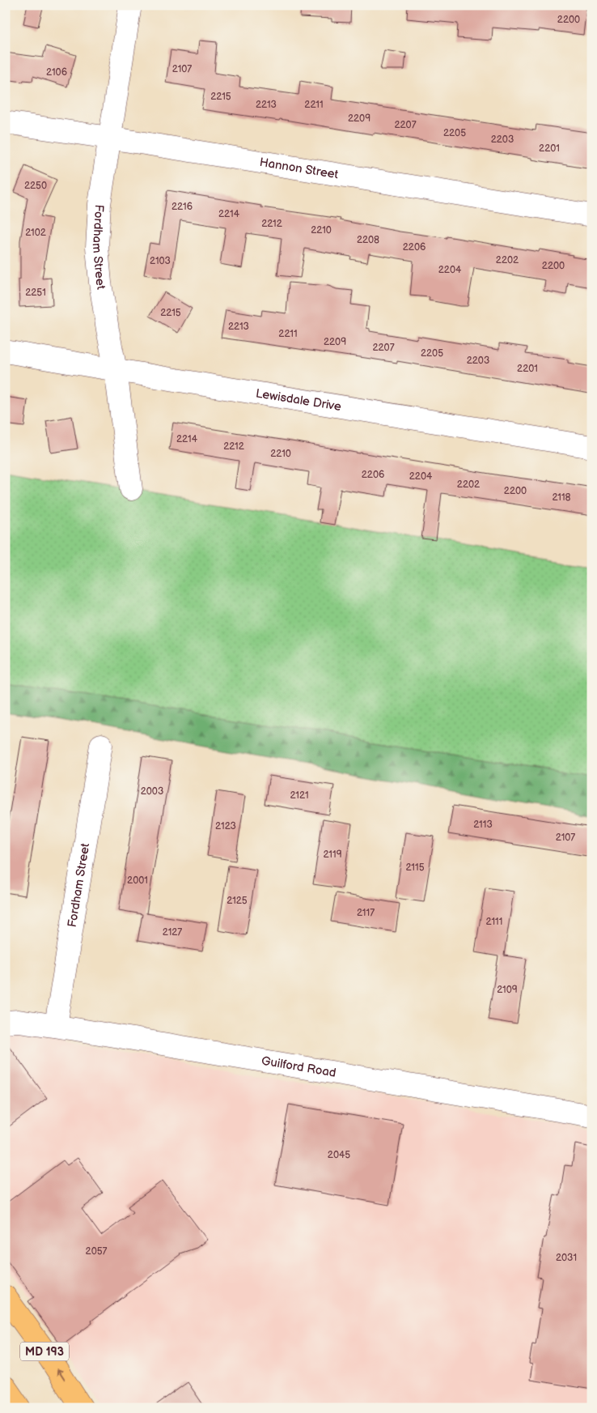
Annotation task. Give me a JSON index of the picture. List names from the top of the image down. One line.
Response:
{"streets":{"main road":["MD 193"],"street":["Hannon Street","Fordham Street","Lewisdale Drive","Guilford Road"]},"crossings":[["Hannon Street","Fordham Street"],["Fordham Street","Lewisdale Drive"],["Fordham Street","Guilford Road"]],"house_numbers":["2200","2107","2106","2215","2213","2211","2209","2207","2205","2203","2201","2250","2216","2214","2212","2210","2102","2208","2206","2202","2103","2200","2204","2251","2215","2213","2211","2209","2207","2205","2203","2201","2214","2212","2210","2206","2204","2202","2200","2118","2003","2121","2113","2123","2107","2119","2115","2001","2125","2117","2111","2127","2109","2045","2057","2031"]}
